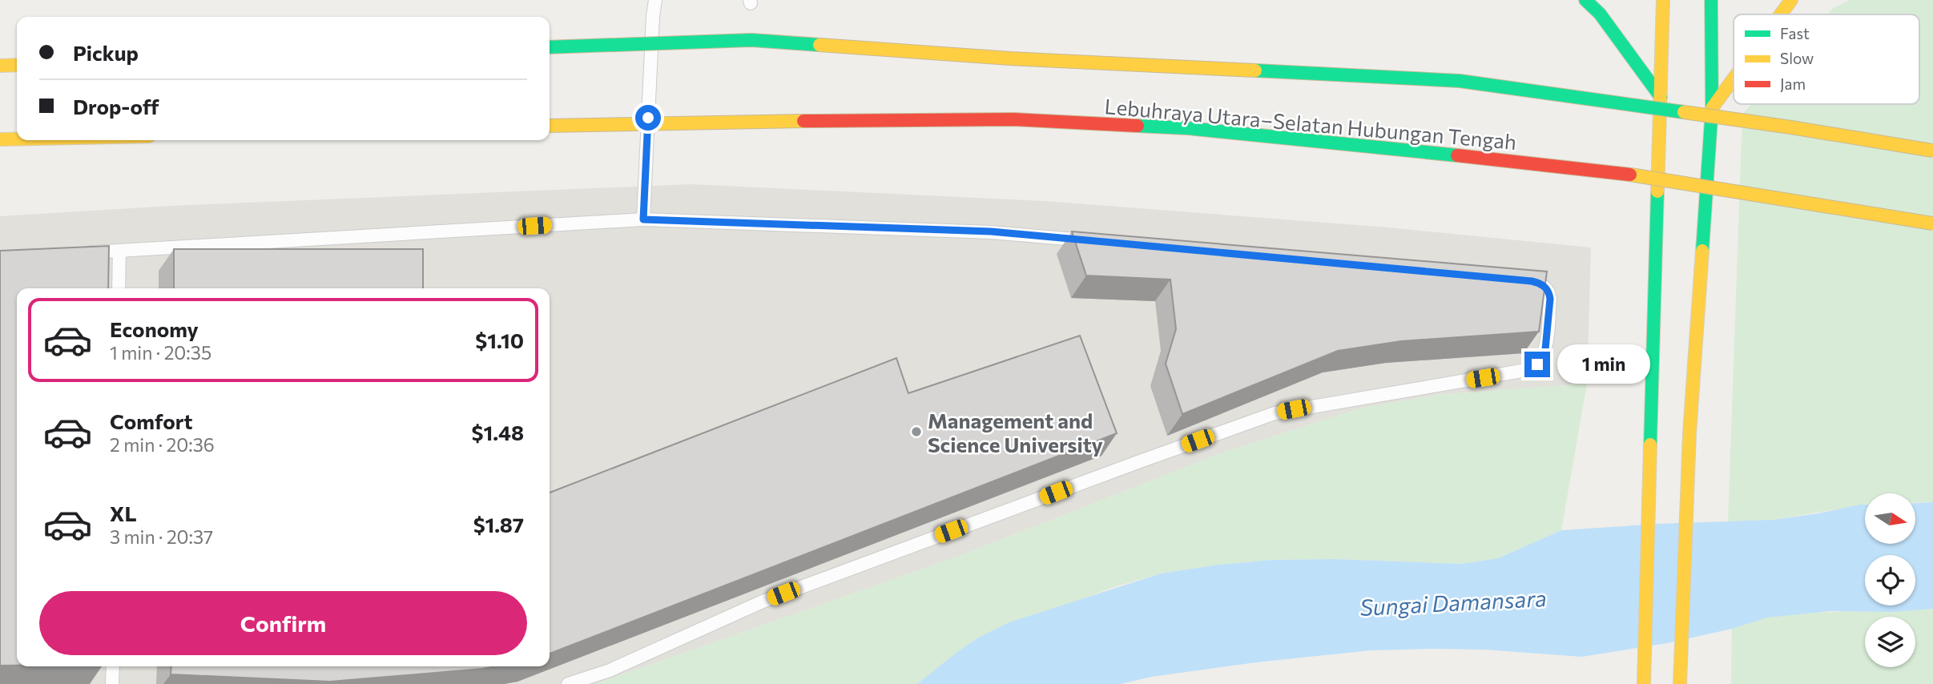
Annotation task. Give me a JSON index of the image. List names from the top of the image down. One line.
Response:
{"streets":{"main road":["Lebuhraya Utara–Selatan Hubungan Tengah"]},"water":["Sungai Damansara"],"places":["Management and Science University"],"legend":["Fast","Slow","Jam"],"north":"right","page":{"banner":["Pickup","Drop-off"],"list":[{"name":"Economy","note":"1 min · 20:35","value":"$1.10"},{"name":"Comfort","note":"2 min · 20:36","value":"$1.48"},{"name":"XL","note":"3 min · 20:37","value":"$1.87"}],"bubble":"1 min","buttons":"Confirm"}}
